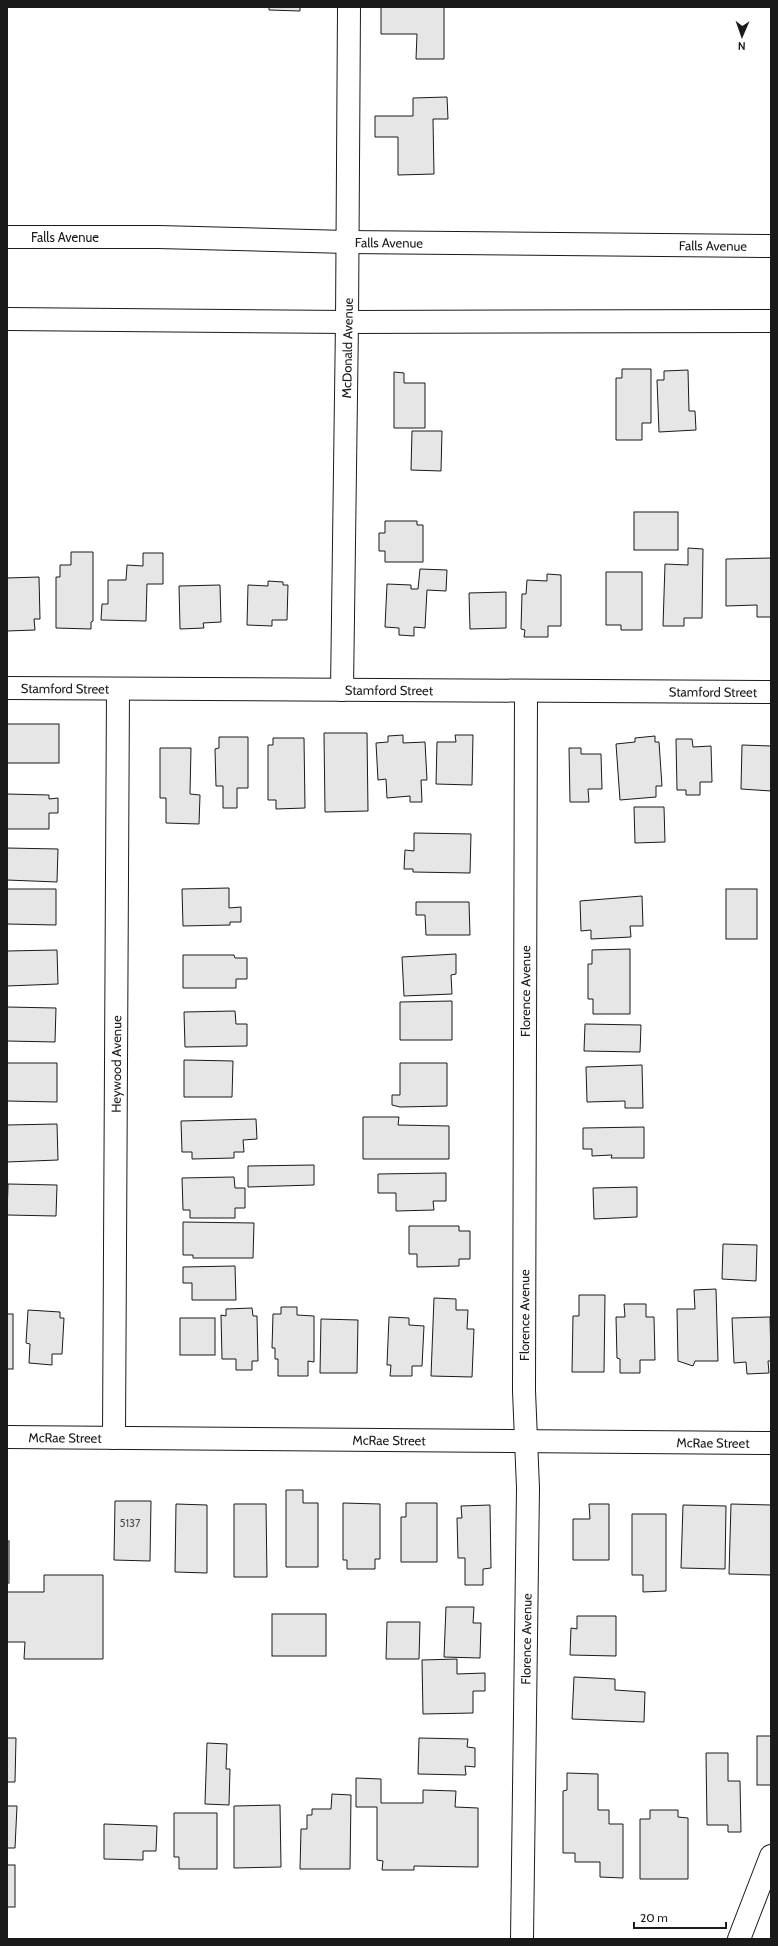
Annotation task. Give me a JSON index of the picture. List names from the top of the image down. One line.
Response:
{"streets":{"main road":["Falls Avenue","McDonald Avenue","Stamford Street","Florence Avenue","Heywood Avenue","McRae Street"]},"crossings":[["Falls Avenue","McDonald Avenue"],["McDonald Avenue","Stamford Street"],["Stamford Street","Florence Avenue"],["Stamford Street","Heywood Avenue"],["Florence Avenue","McRae Street"],["Heywood Avenue","McRae Street"]],"house_numbers":["5137"],"scale_bar":"20 m","north":"bottom"}
